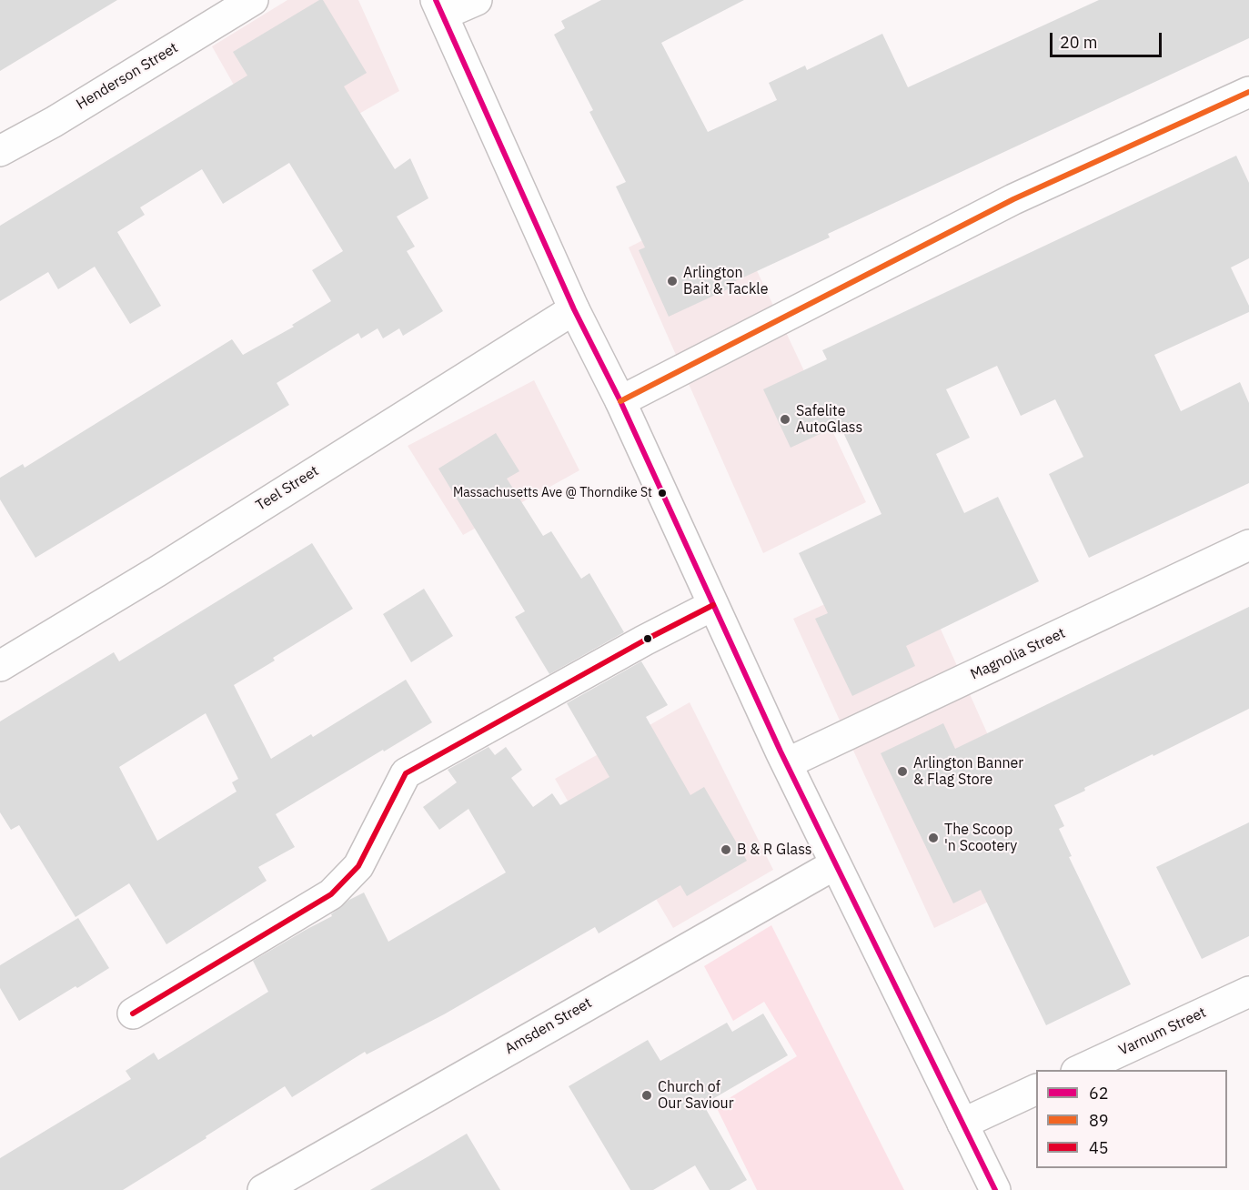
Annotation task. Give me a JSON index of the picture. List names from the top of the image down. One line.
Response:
{"streets":{"main road":["Henderson Street","Teel Street","Magnolia Street","Amsden Street","Varnum Street"]},"places":["Arlington Bait & Tackle","Safelite AutoGlass","Massachusetts Ave @ Thorndike St","Arlington Banner & Flag Store","The Scoop 'n Scootery","B & R Glass","Church of Our Saviour"],"lines":["transit line 62","transit line 89","transit line 45"],"legend":["62","89","45"],"scale_bar":"20 m"}
